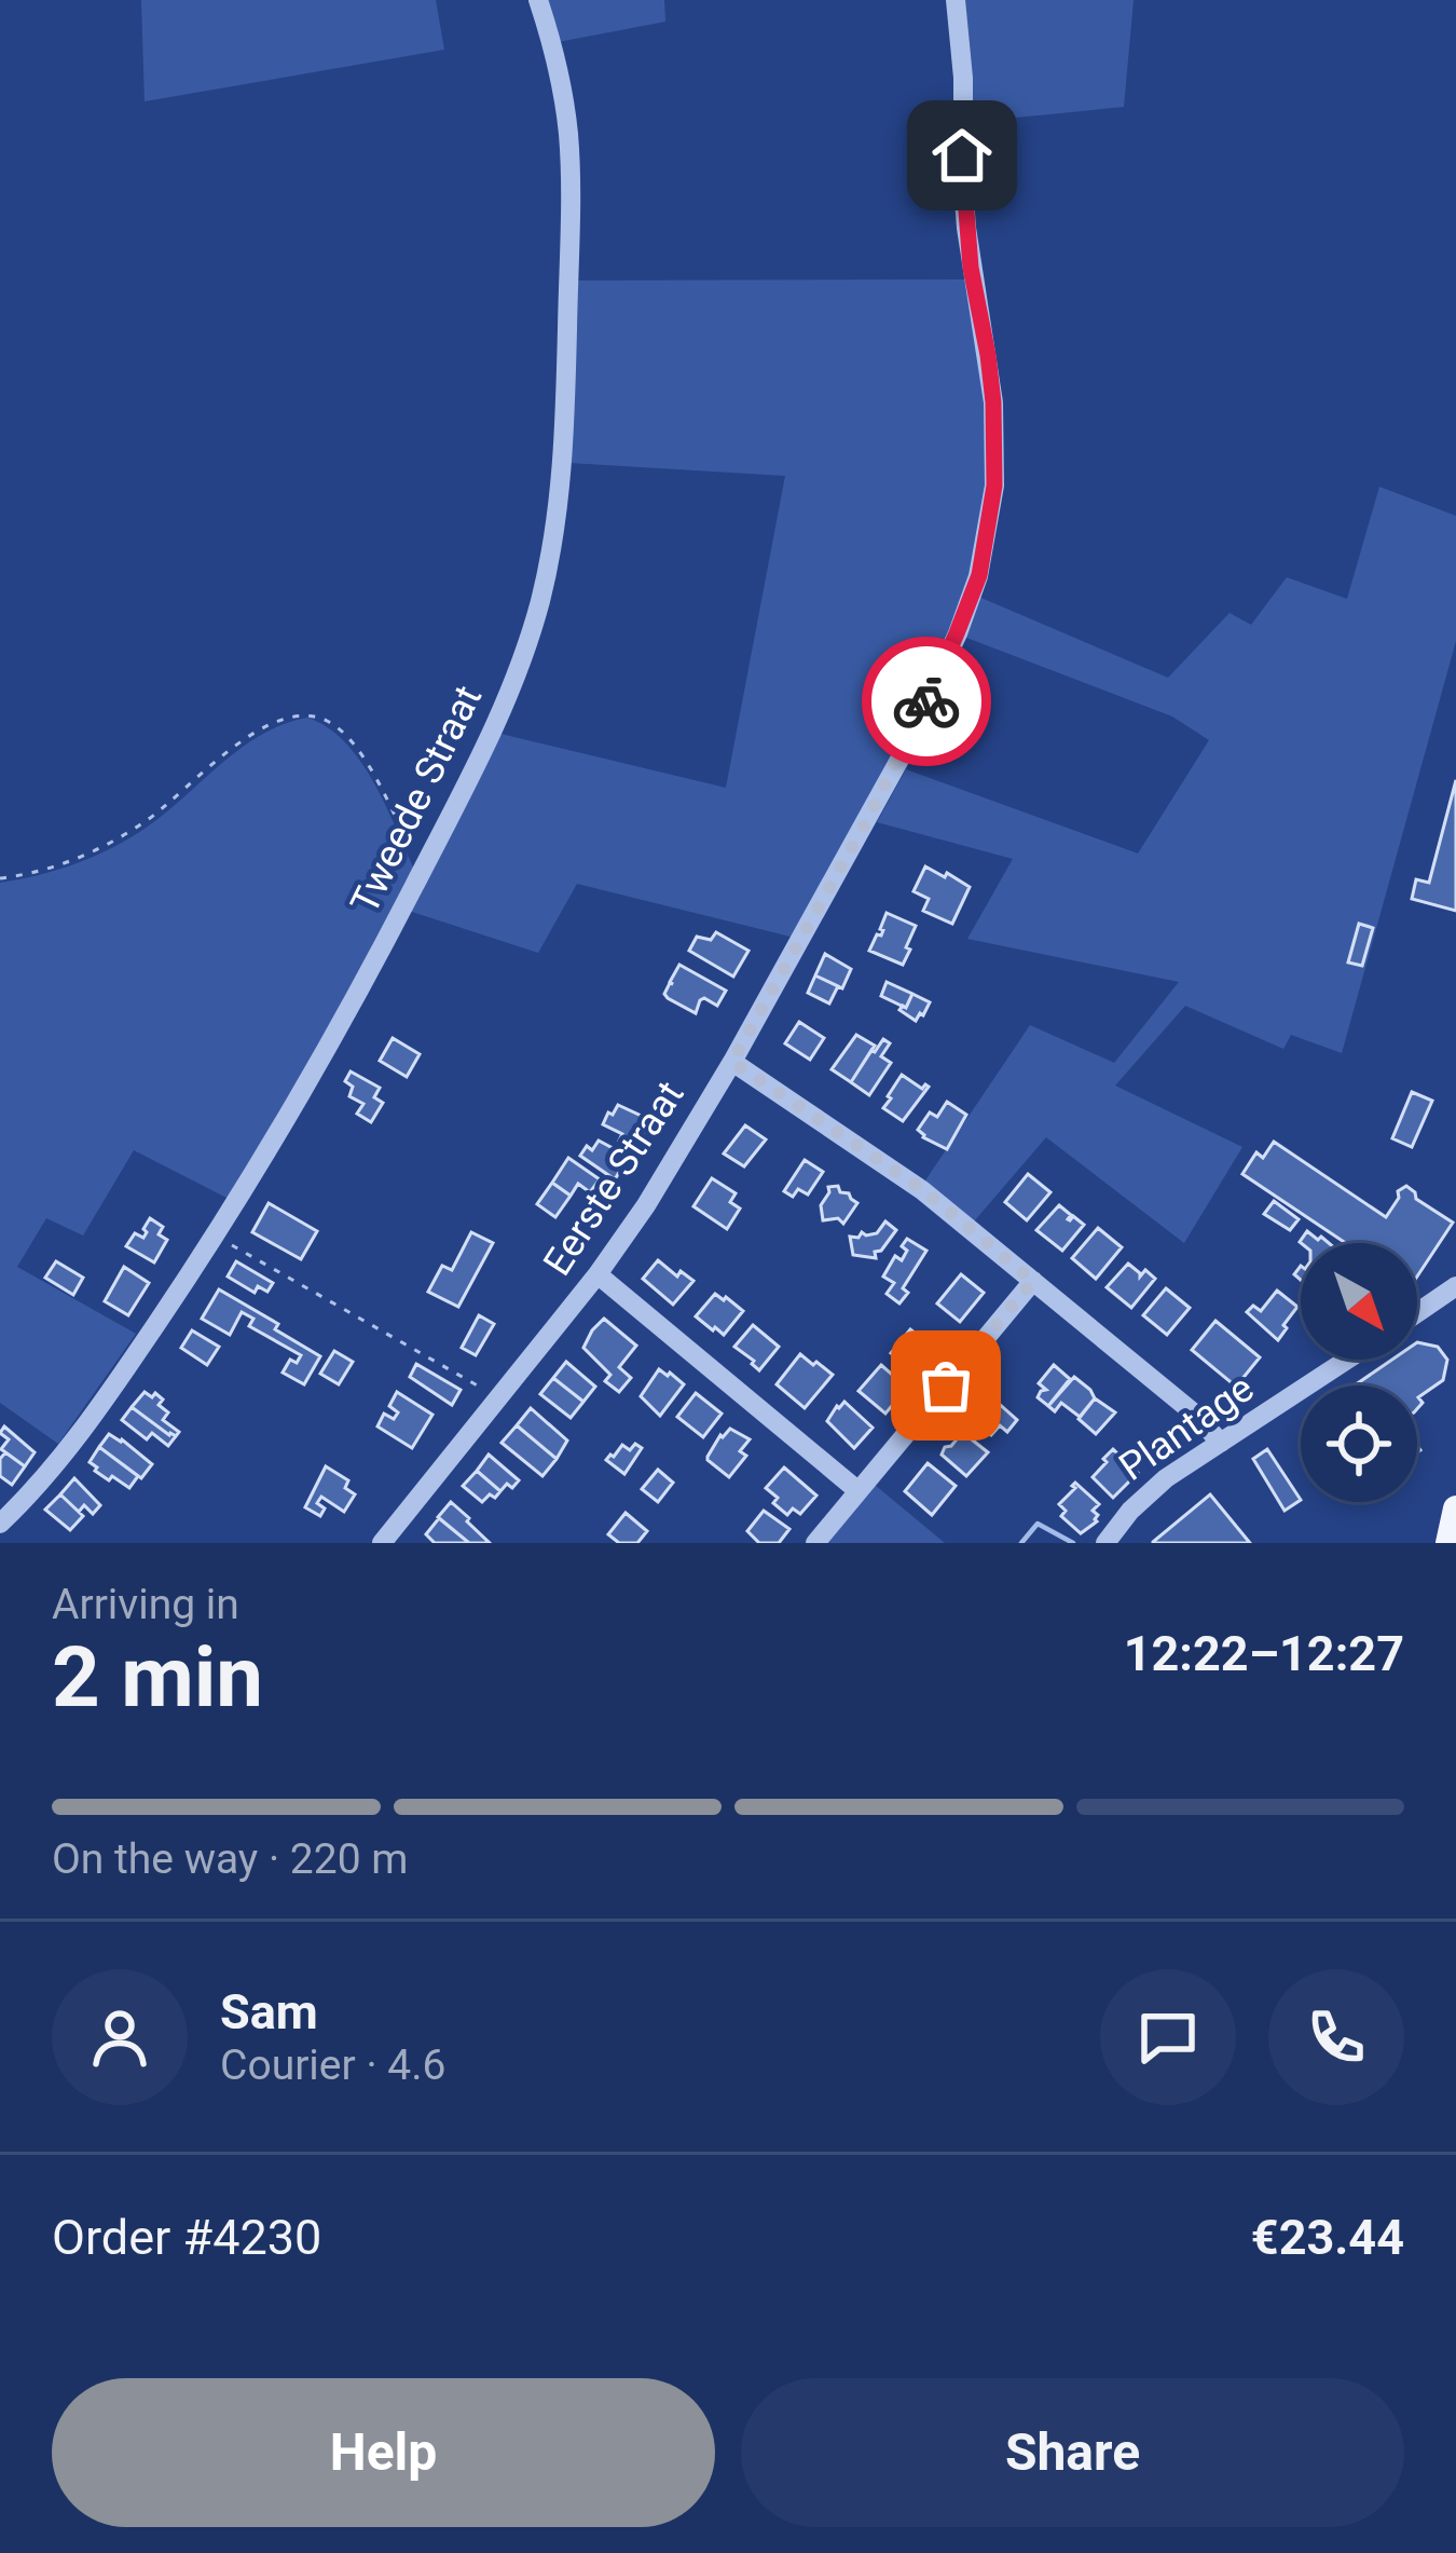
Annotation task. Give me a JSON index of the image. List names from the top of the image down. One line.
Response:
{"streets":{"street":["Tweede Straat","Eerste Straat","Plantage"]},"north":"bottom right","page":{"heading":["2 min","Arriving in","12:22–12:27"],"panel":["Sam","Courier · 4.6","Order #4230","€23.44"],"bar":"On the way · 220 m","buttons":["Help","Share"]}}
